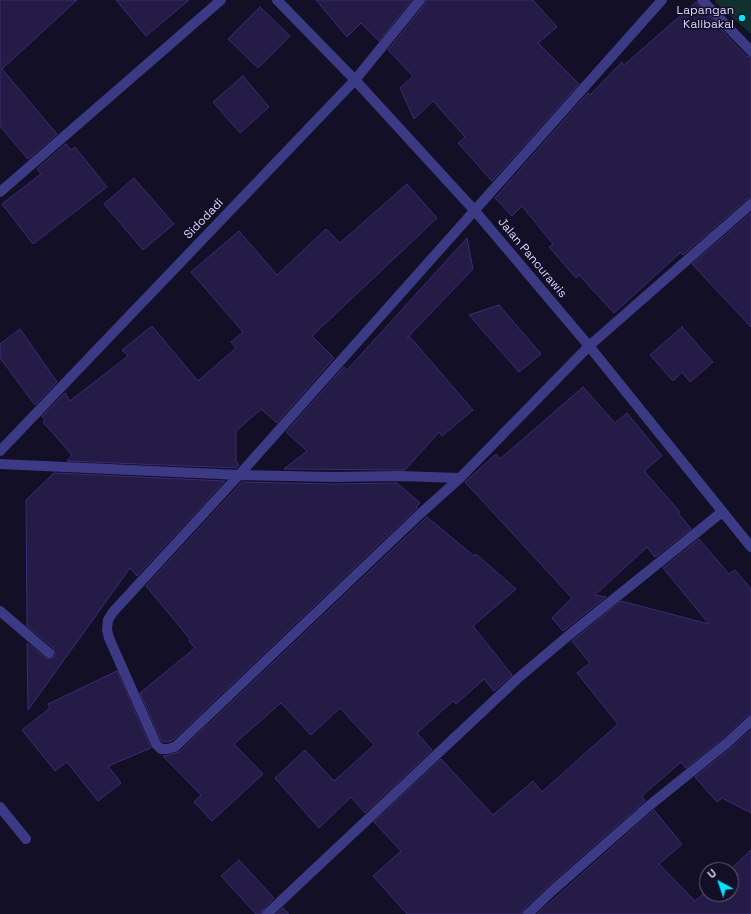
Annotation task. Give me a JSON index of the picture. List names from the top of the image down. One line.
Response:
{"streets":{"street":["Sidodadi","Jalan Pancurawis"]},"crossings":[["Sidodadi","Jalan Pancurawis"]],"places":["Lapangan Kalibakal"],"north":"top left"}
